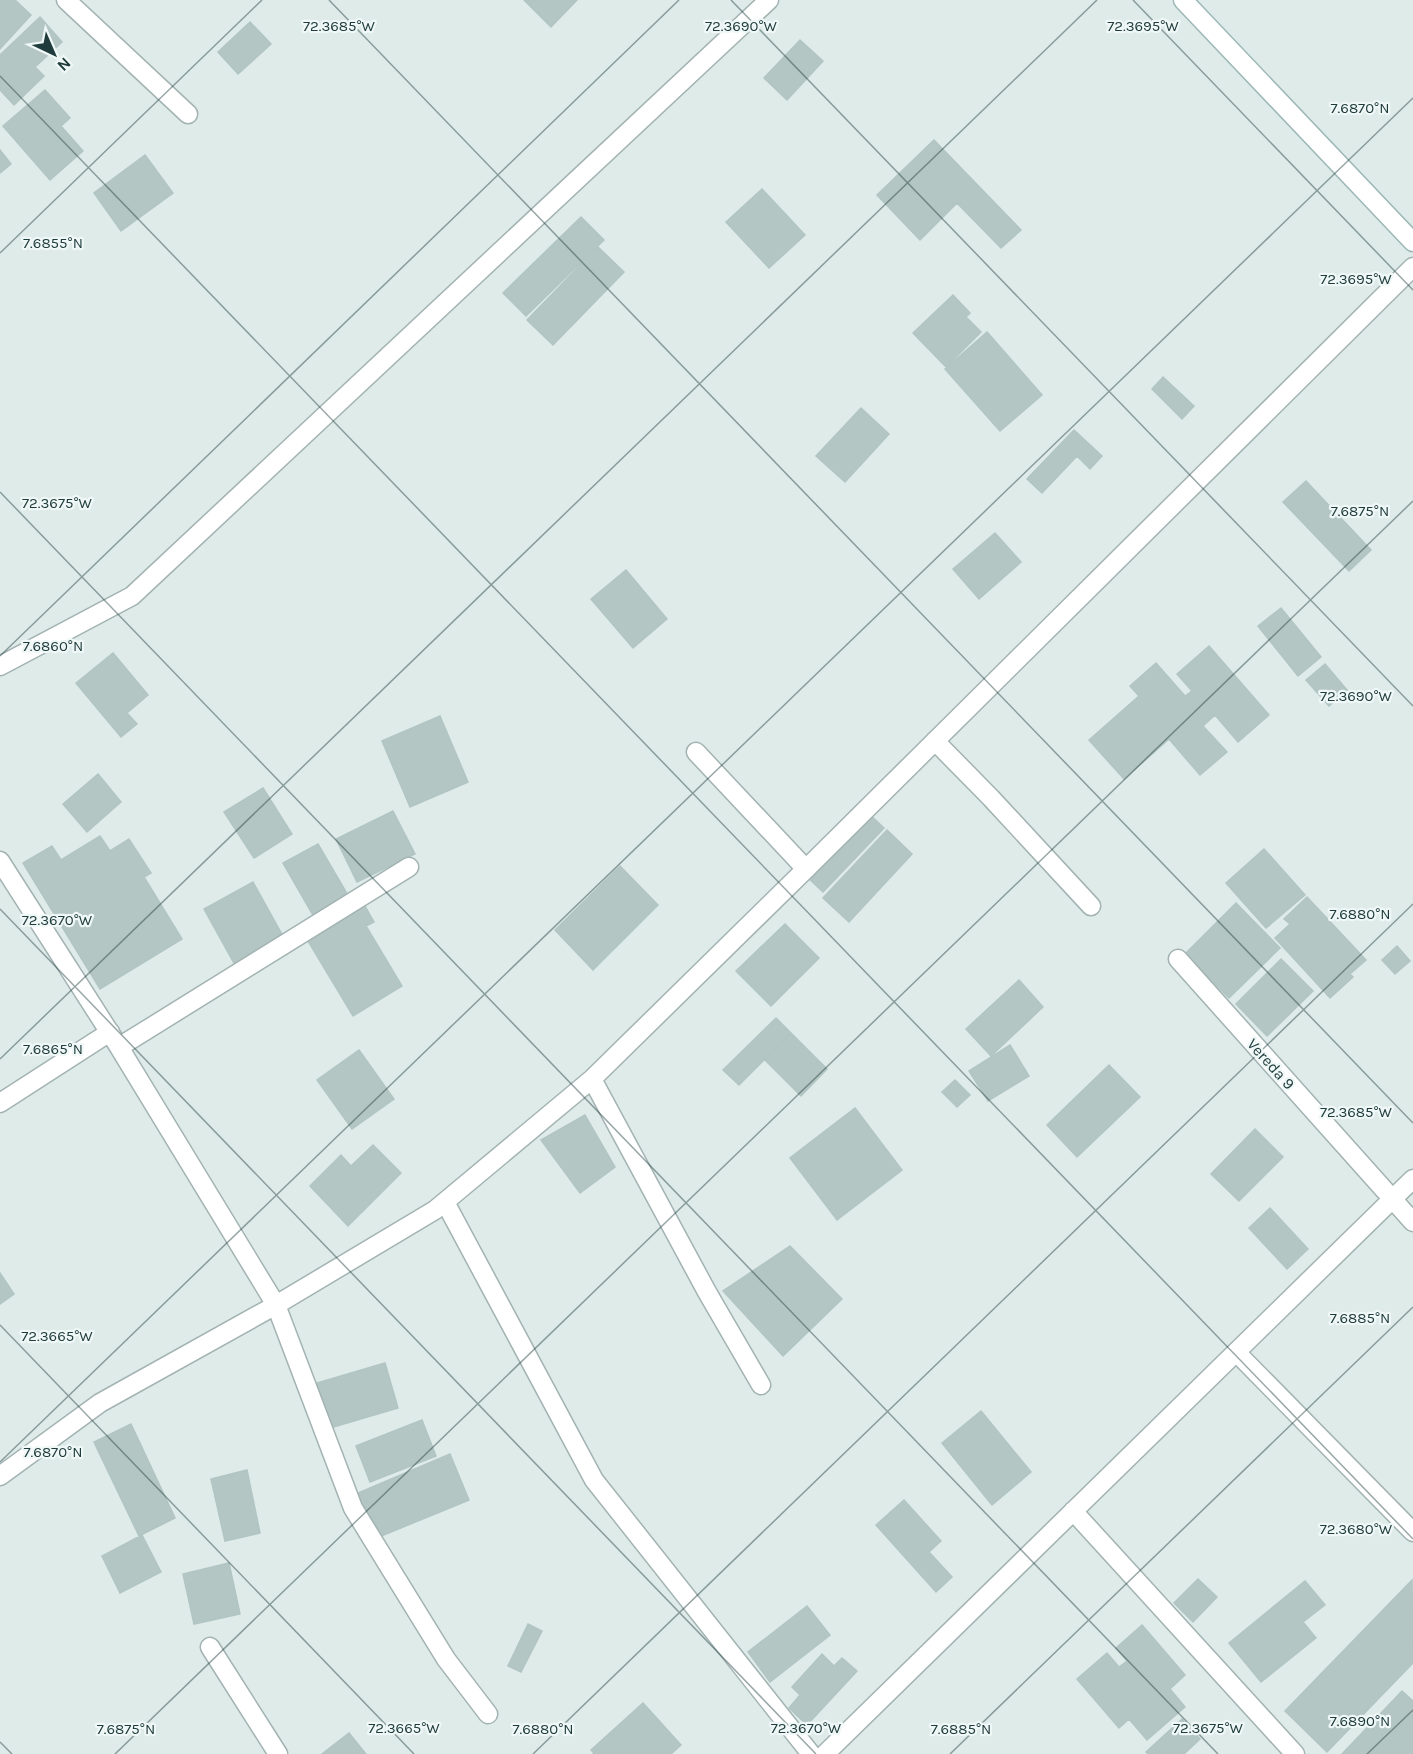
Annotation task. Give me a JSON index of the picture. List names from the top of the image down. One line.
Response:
{"streets":{"street":["Vereda 9"]},"north":"bottom right","coordinates":["72.3685°W","72.3690°W","72.3695°W","7.6870°N","7.6855°N","72.3675°W","7.6875°N","7.6860°N","7.6880°N","72.3670°W","7.6865°N","7.6885°N","72.3665°W","72.3680°W","7.6890°N"]}
